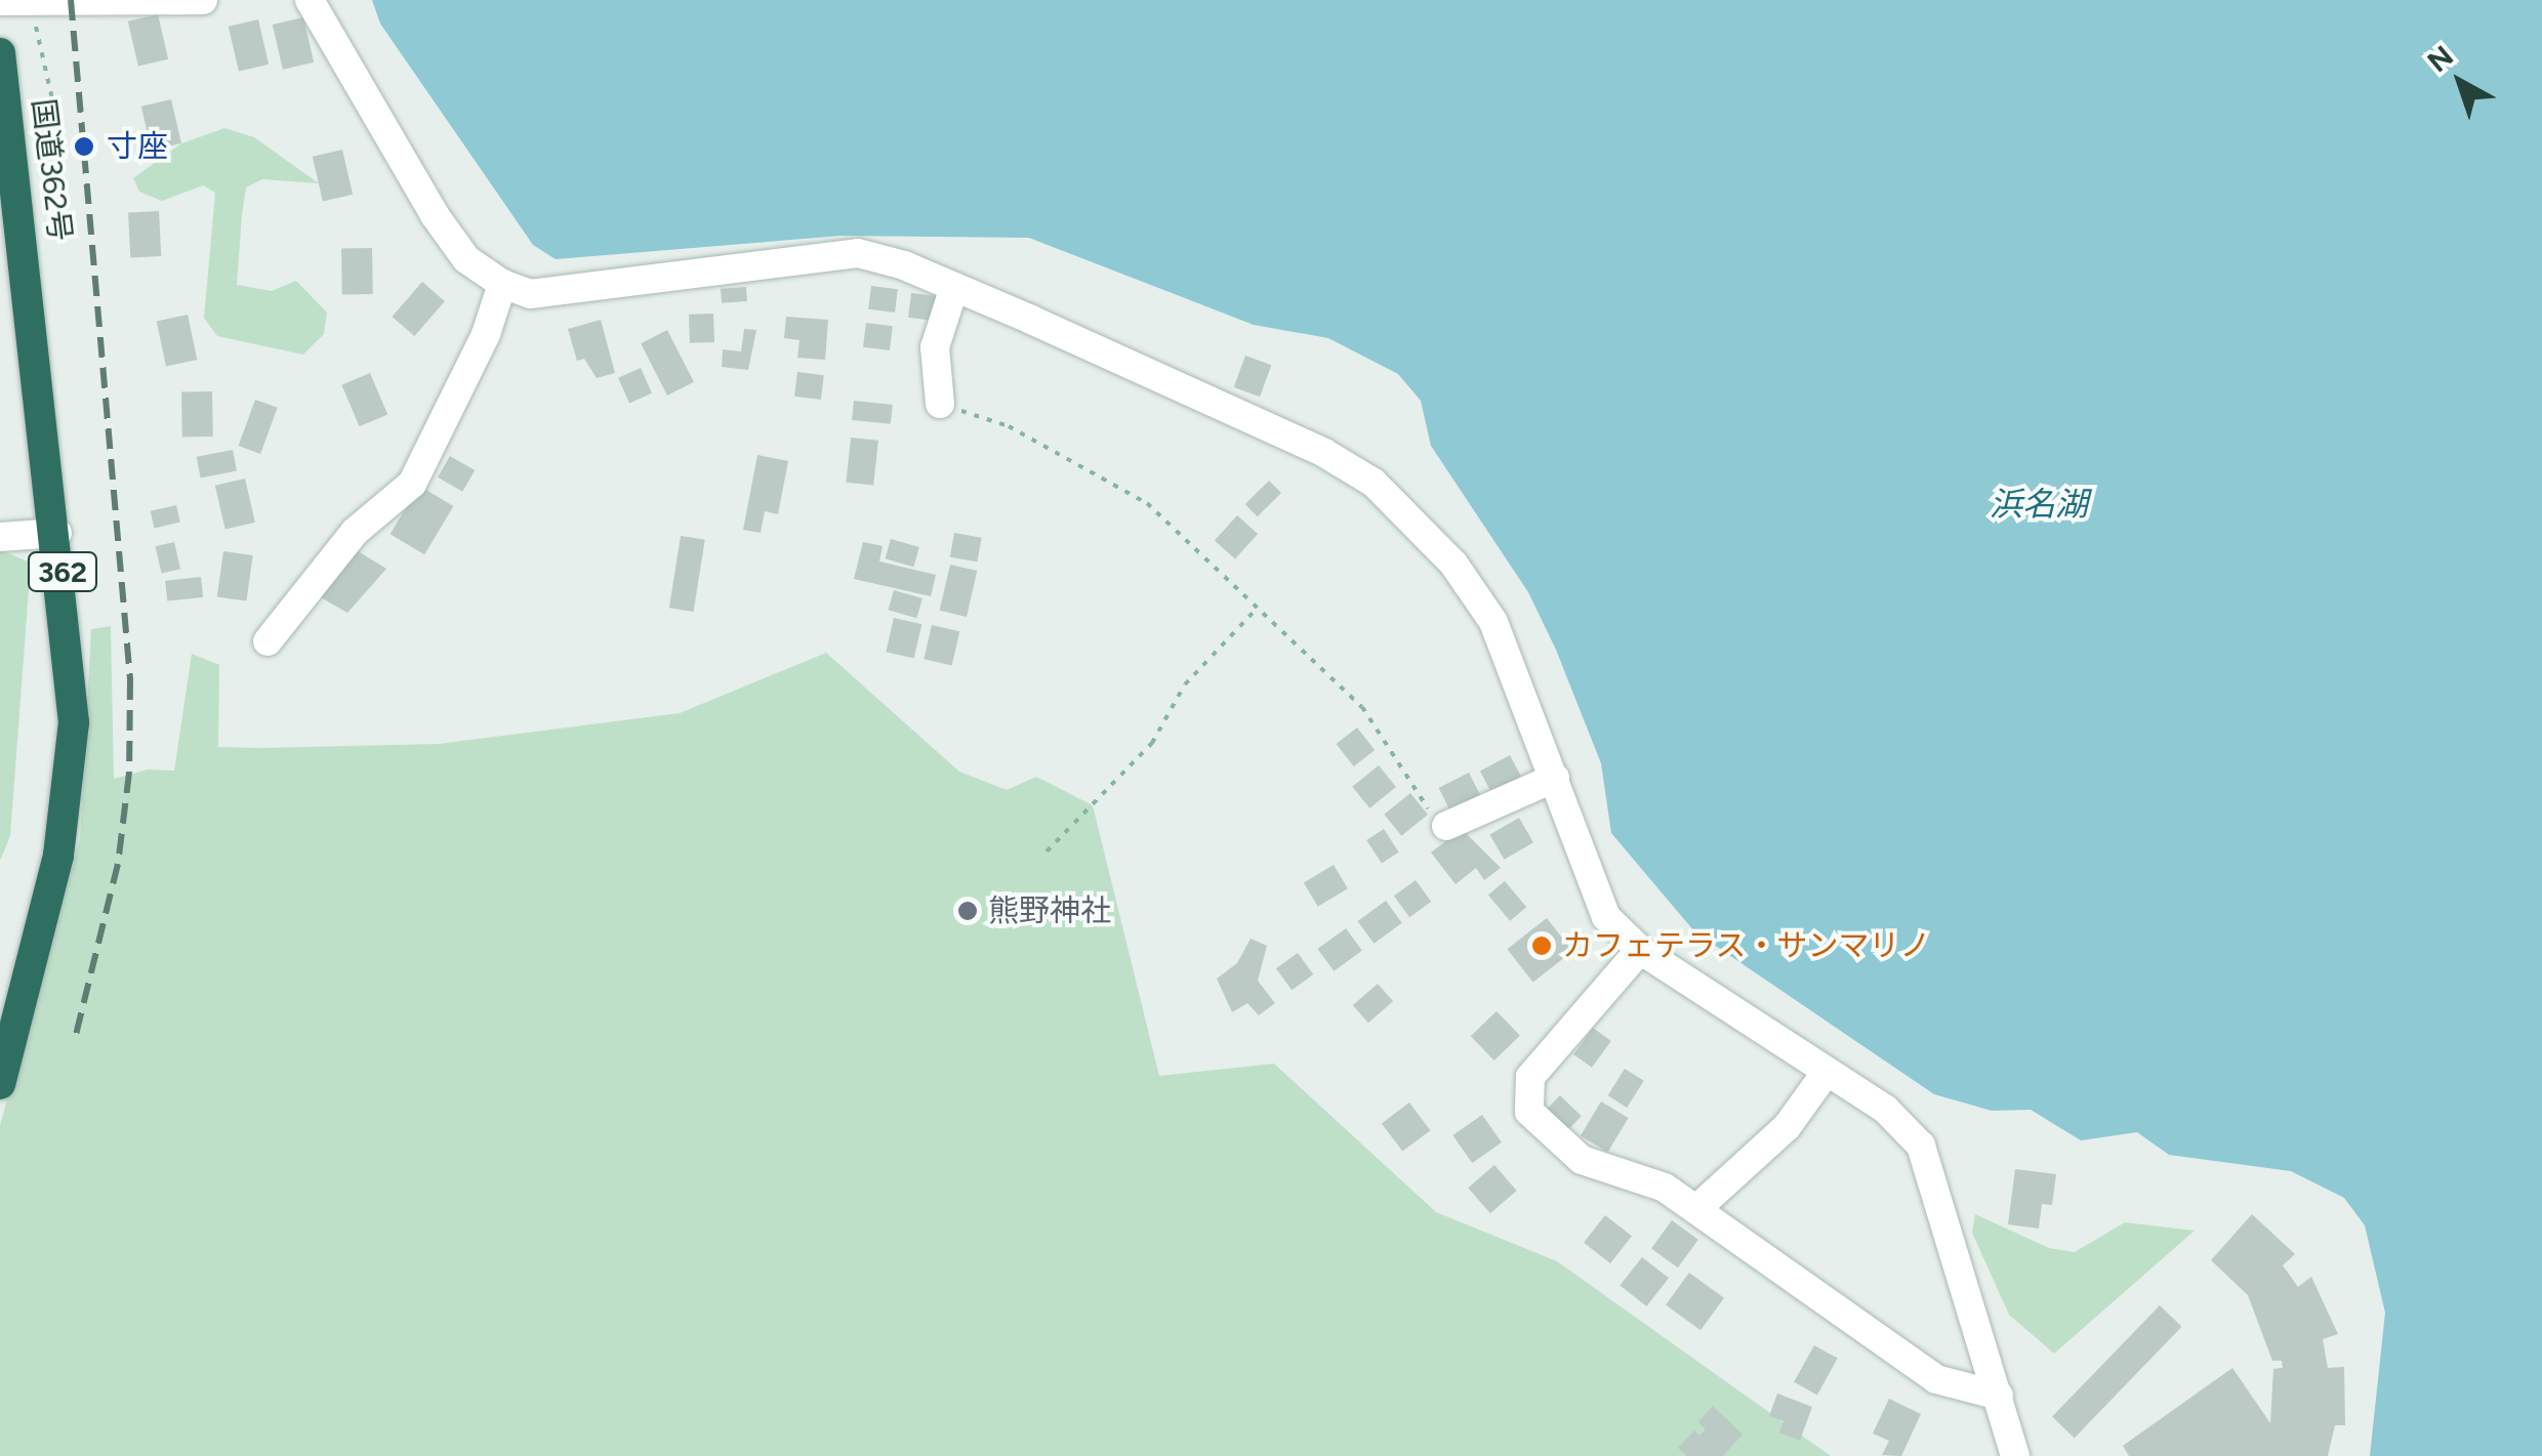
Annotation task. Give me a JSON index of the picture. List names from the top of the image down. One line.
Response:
{"streets":{"highway":["国道362号","362"]},"water":["浜名湖"],"places":["寸座","熊野神社","カフェテラス・サンマリノ"],"north":"top left"}
